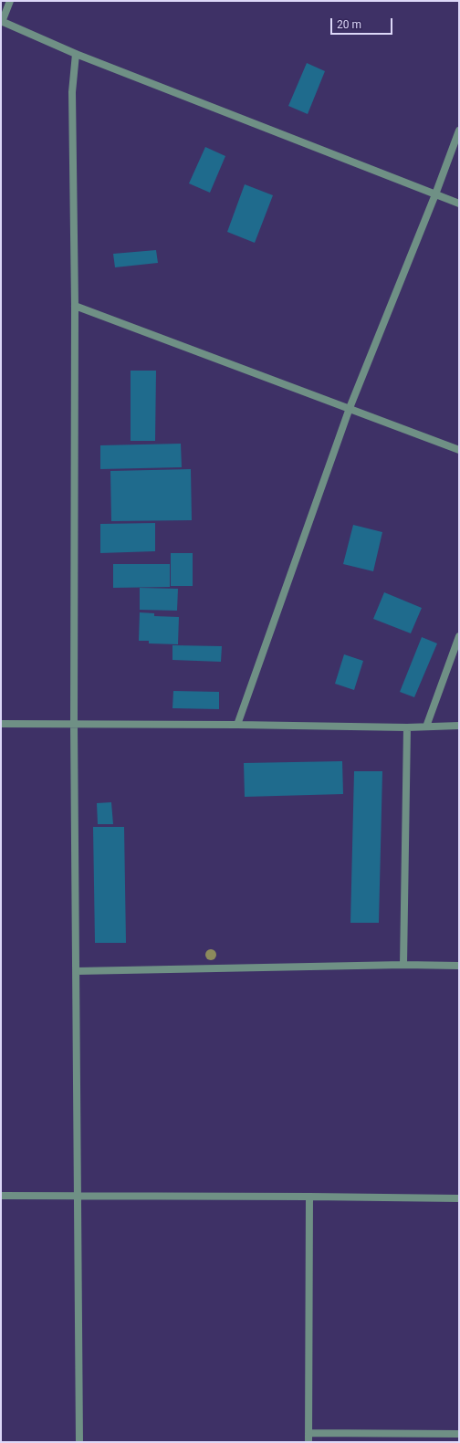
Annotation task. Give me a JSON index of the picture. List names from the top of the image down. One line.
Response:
{"scale_bar":"20 m"}
